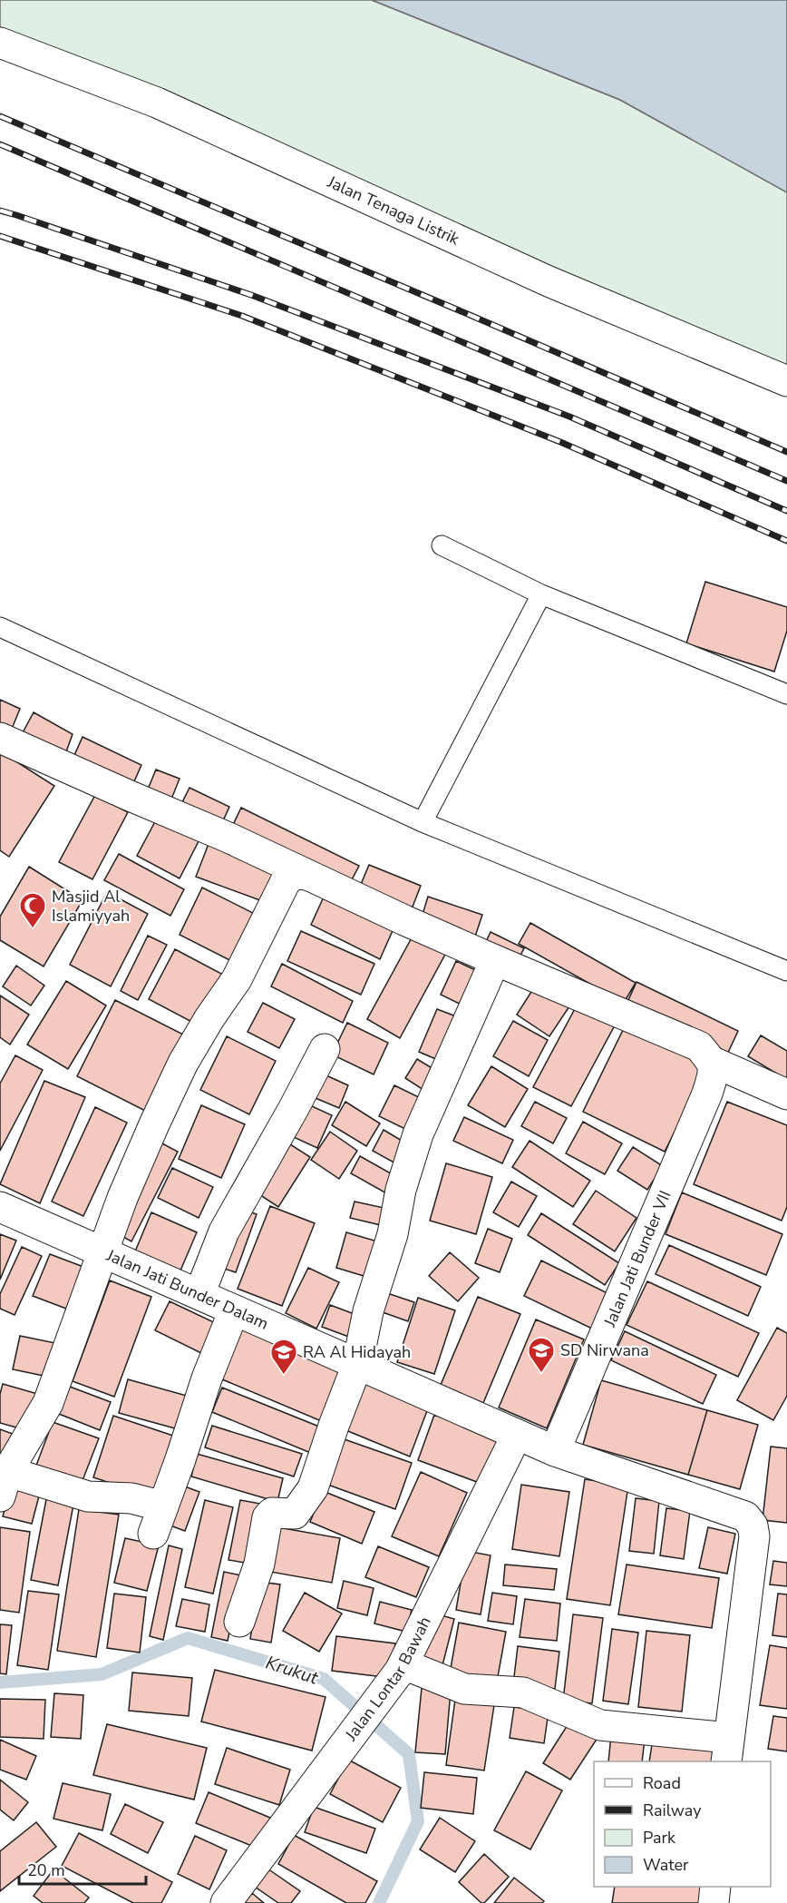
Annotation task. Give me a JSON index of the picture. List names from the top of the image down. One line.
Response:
{"streets":{"street":["Jalan Tenaga Listrik","Jalan Jati Bunder VII","Jalan Jati Bunder Dalam","Jalan Lontar Bawah"]},"crossings":[["Jalan Jati Bunder VII","Jalan Jati Bunder Dalam"],["Jalan Jati Bunder Dalam","Jalan Lontar Bawah"]],"water":["Krukut"],"places":{"mosque":["Masjid Al Islamiyyah"],"school or university":["SD Nirwana","RA Al Hidayah"]},"legend":["Road","Railway","Park","Water"],"scale_bar":"20 m"}
